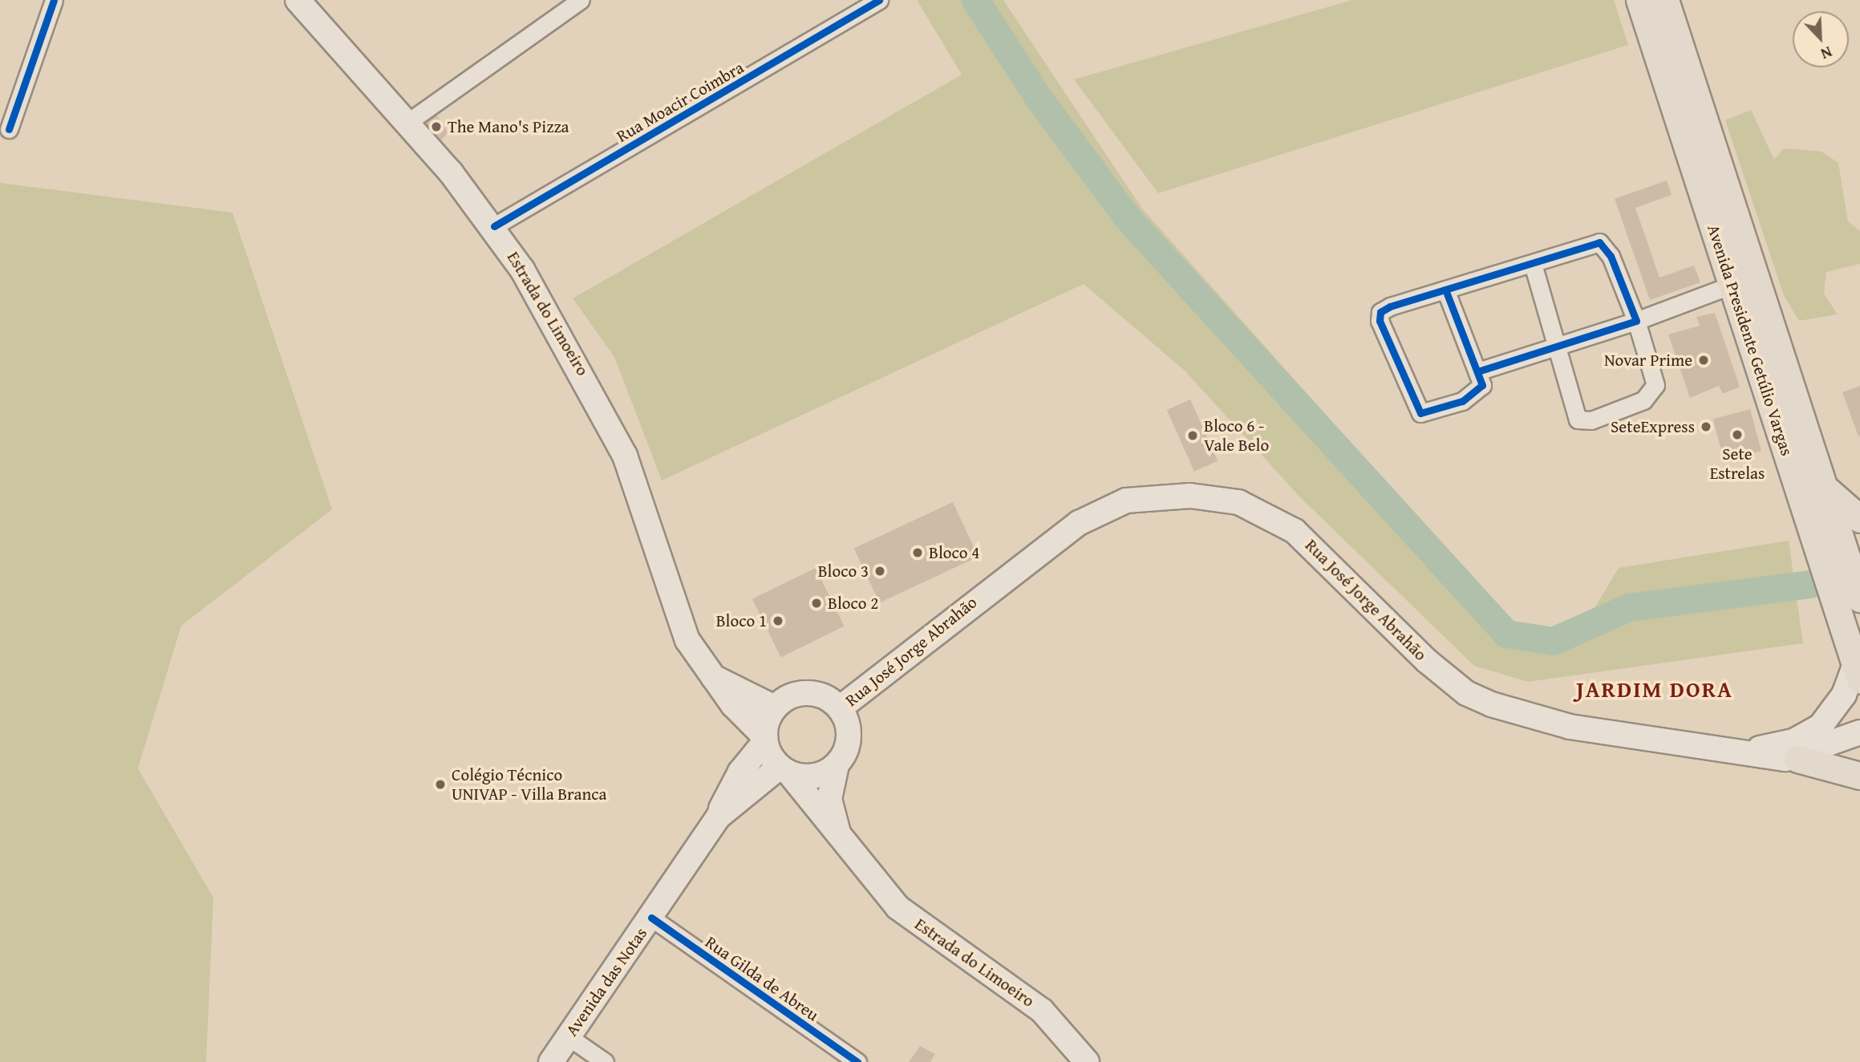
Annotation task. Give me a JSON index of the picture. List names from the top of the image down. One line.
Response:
{"streets":{"main road":["Estrada do Limoeiro","Avenida Presidente Getúlio Vargas","Rua José Jorge Abrahão","Avenida das Notas"],"street":["Rua Moacir Coimbra","Rua Gilda de Abreu"]},"crossings":[["Rua Moacir Coimbra","Estrada do Limoeiro"],["Estrada do Limoeiro","Rua José Jorge Abrahão"],["Estrada do Limoeiro","Avenida das Notas"],["Avenida Presidente Getúlio Vargas","Rua José Jorge Abrahão"],["Rua José Jorge Abrahão","Avenida das Notas"],["Rua Gilda de Abreu","Avenida das Notas"]],"districts":["JARDIM DORA"],"places":["The Mano's Pizza","Novar Prime","SeteExpress","Sete Estrelas","Bloco 6 - Vale Belo","Bloco 4","Bloco 3","Bloco 2","Bloco 1","Colégio Técnico UNIVAP - Villa Branca"],"north":"bottom right"}
